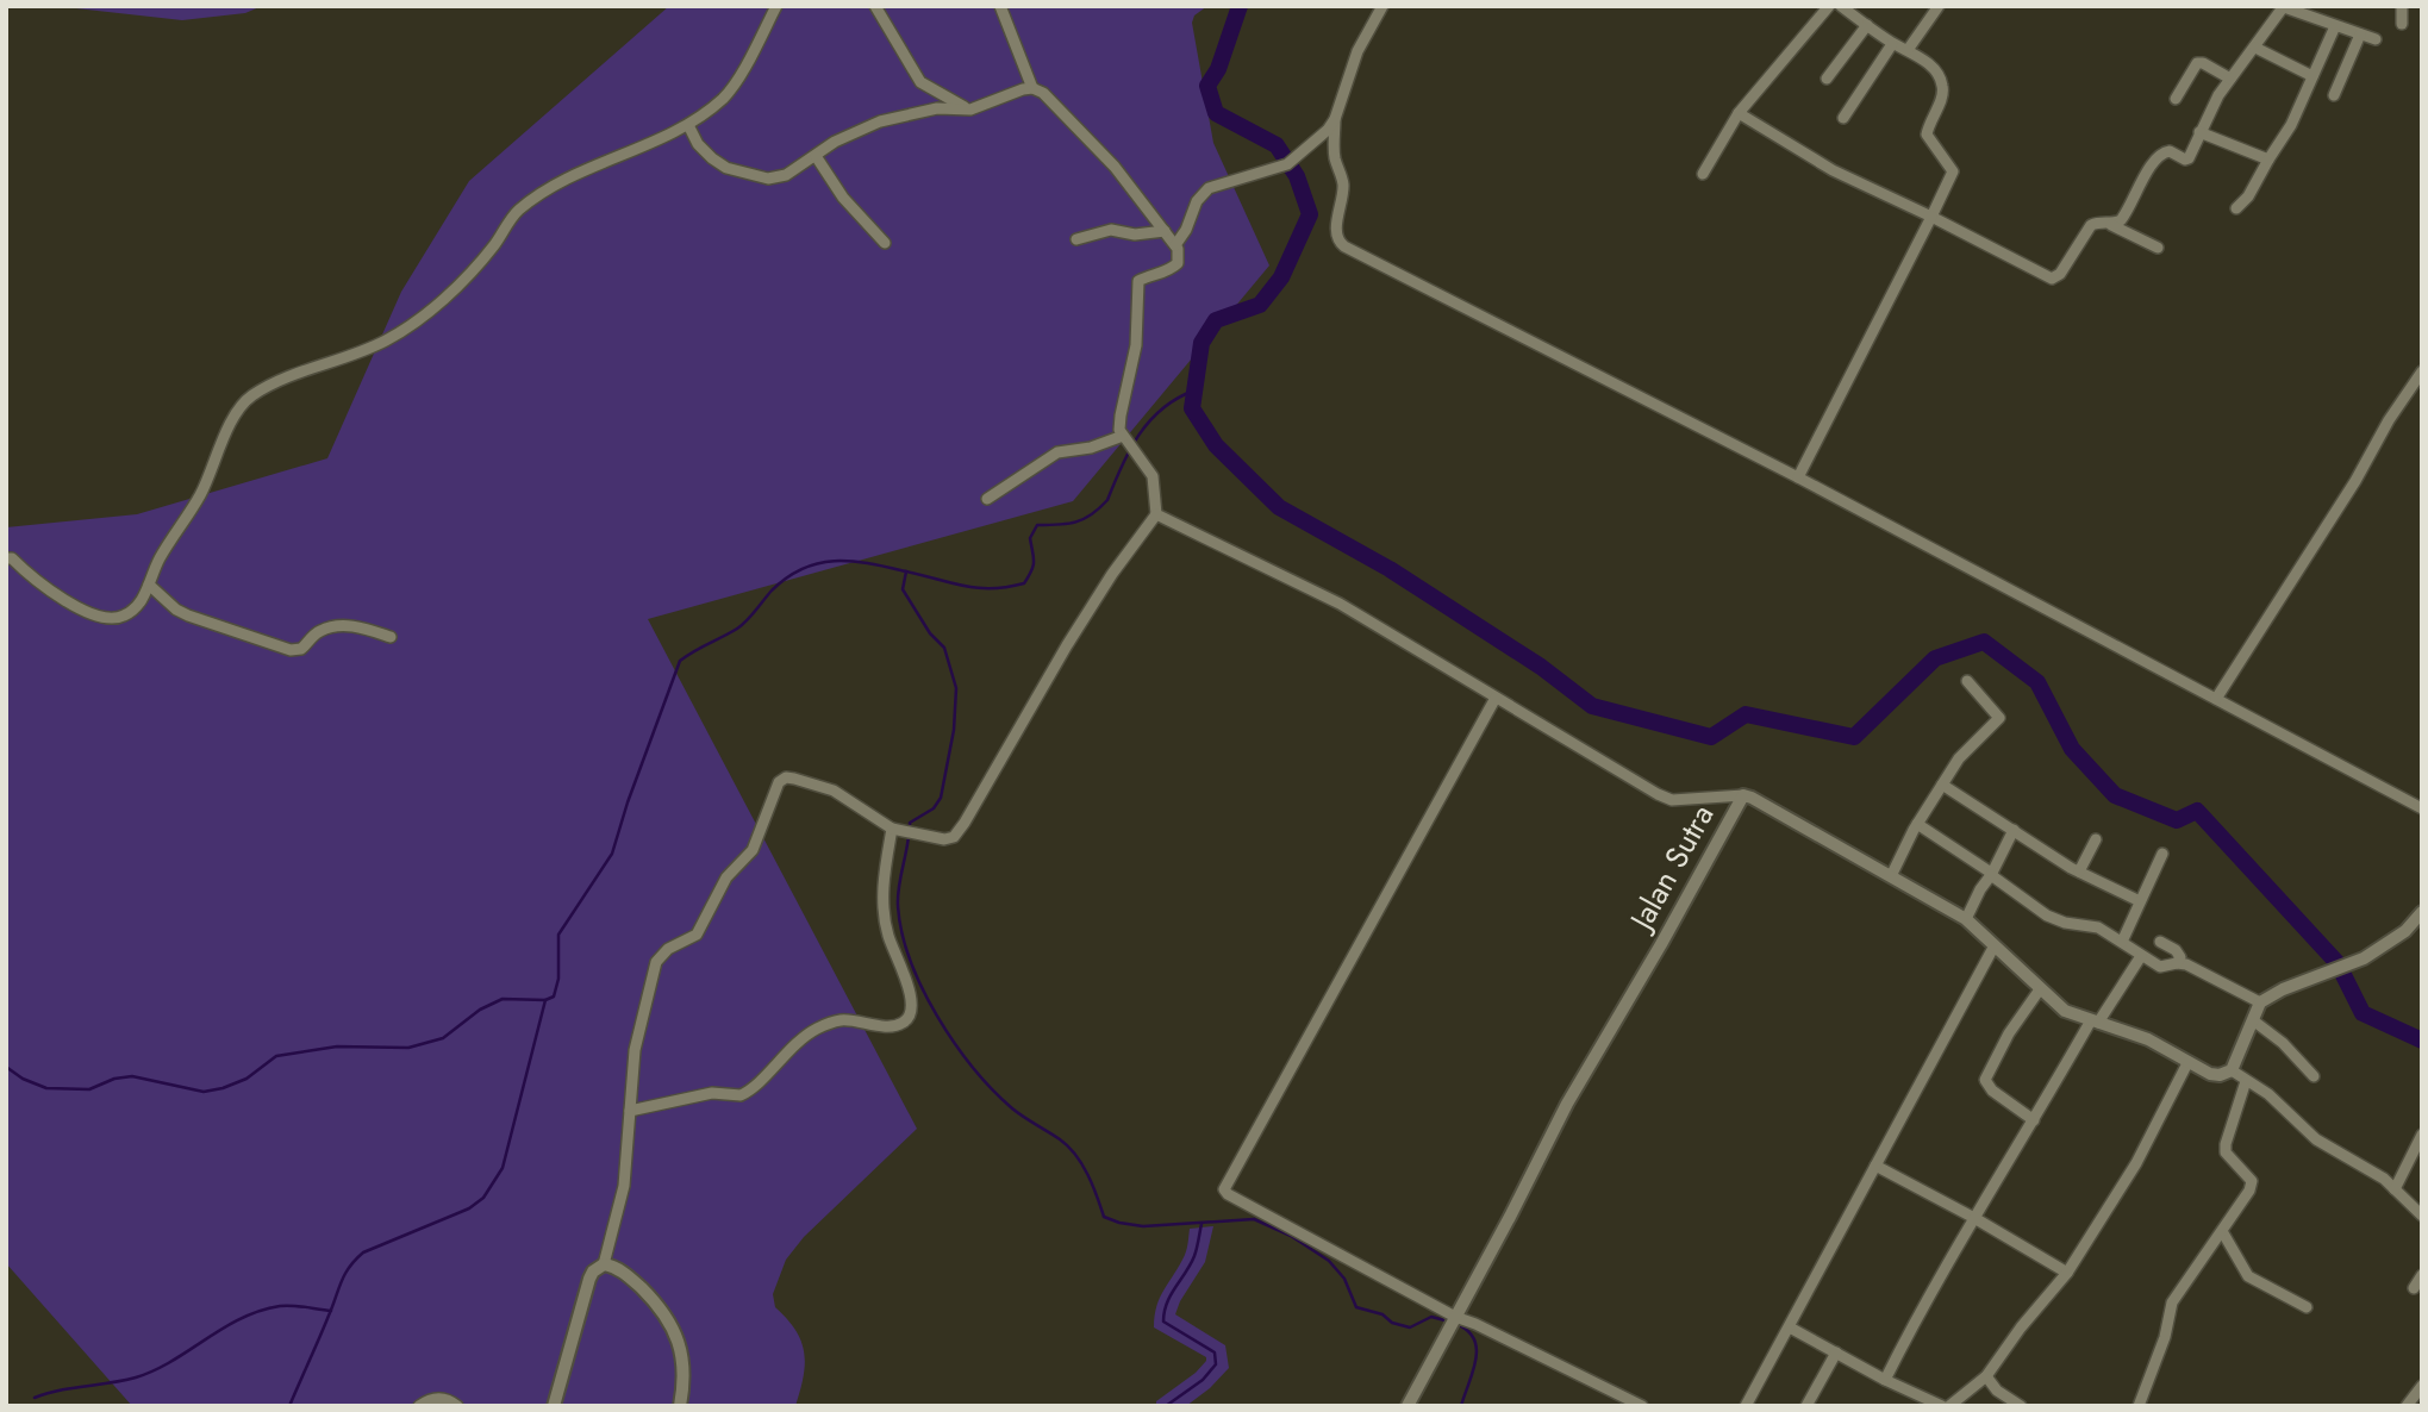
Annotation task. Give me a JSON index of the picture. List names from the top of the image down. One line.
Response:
{"streets":{"street":["Jalan Sutra"]}}
